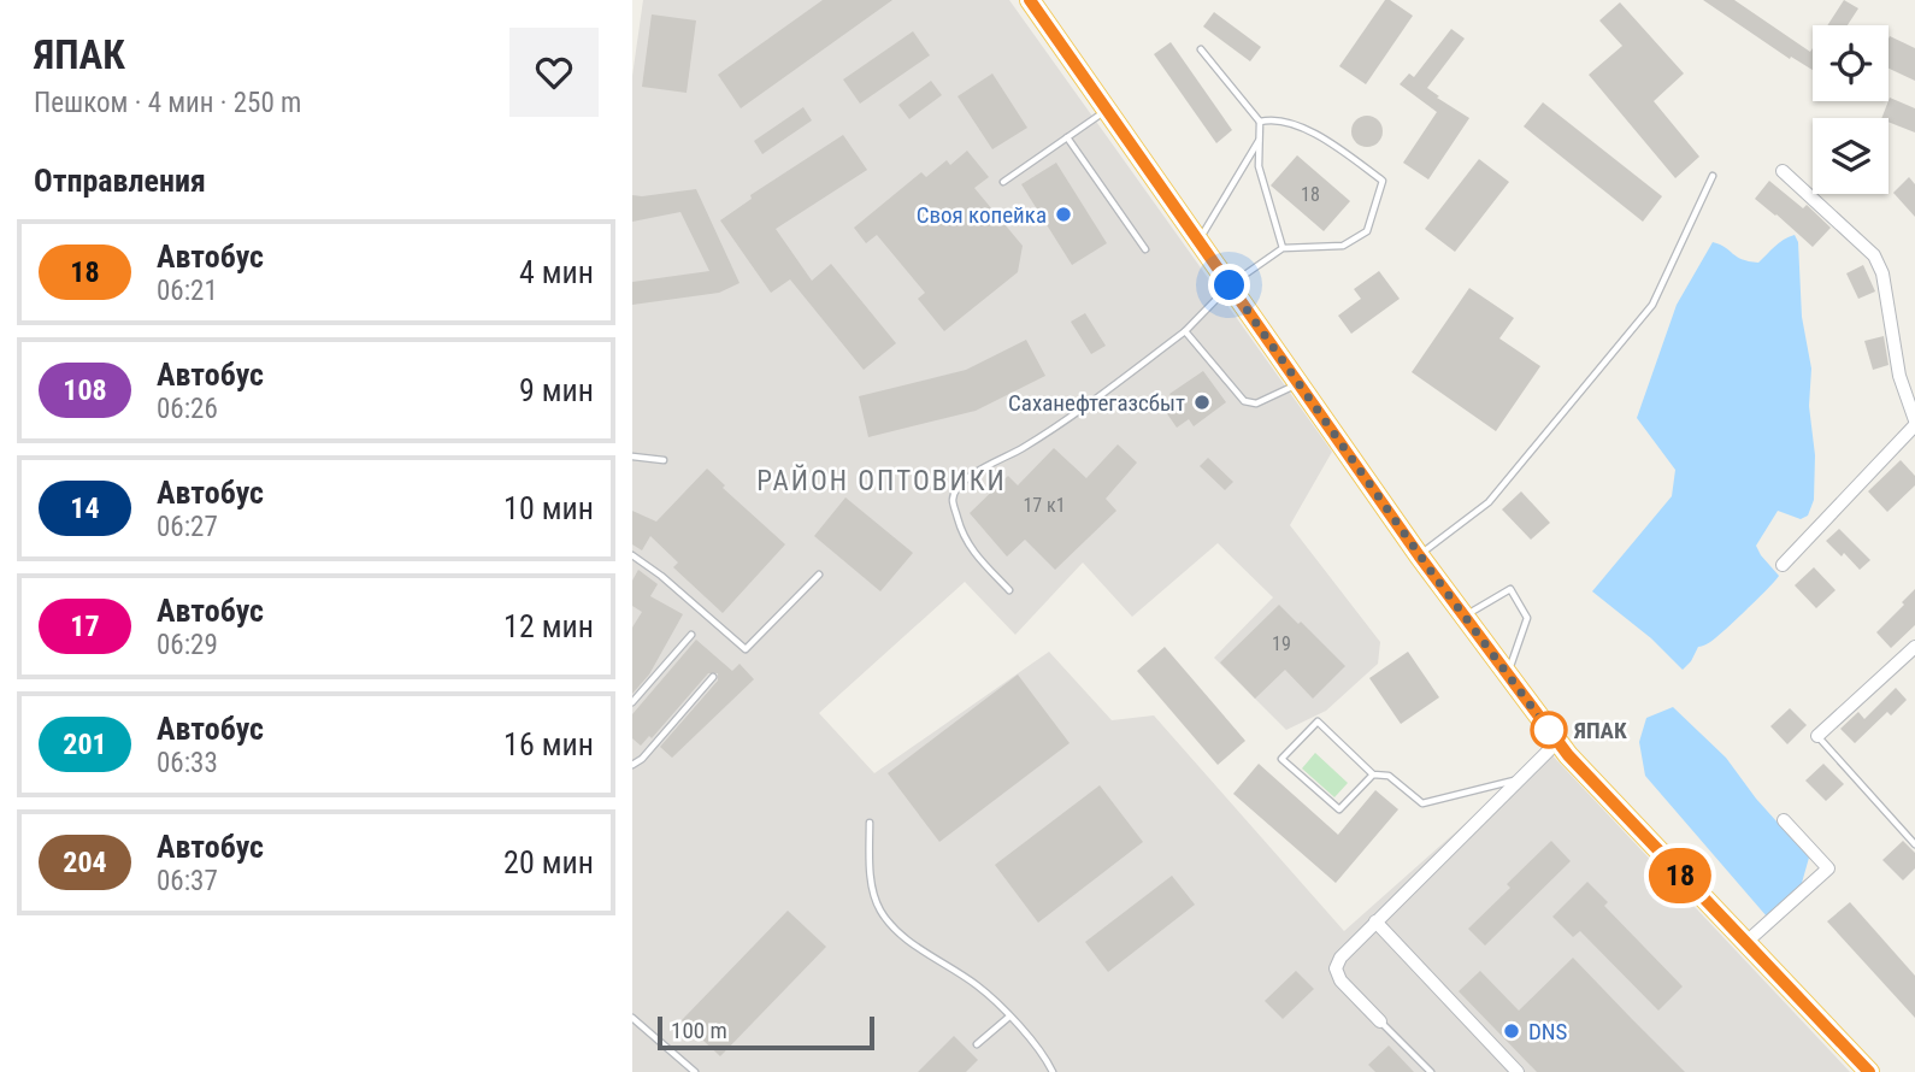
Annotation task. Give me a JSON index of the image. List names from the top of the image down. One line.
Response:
{"districts":["РАЙОН ОПТОВИКИ"],"places":["Своя копейка","Саханефтегазсбыт","ЯПАК","DNS"],"lines":["bus line 18"],"house_numbers":["18","17 к1","19"],"scale_bar":"100 m","page":{"heading":[["ЯПАК","Пешком · 4 мин · 250 m"],"Отправления"],"on_map":"18","list":[{"mark":"18","name":"Автобус","note":"06:21","value":"4 мин"},{"mark":"108","name":"Автобус","note":"06:26","value":"9 мин"},{"mark":"14","name":"Автобус","note":"06:27","value":"10 мин"},{"mark":"17","name":"Автобус","note":"06:29","value":"12 мин"},{"mark":"201","name":"Автобус","note":"06:33","value":"16 мин"},{"mark":"204","name":"Автобус","note":"06:37","value":"20 мин"}],"scale":"100 m"}}
